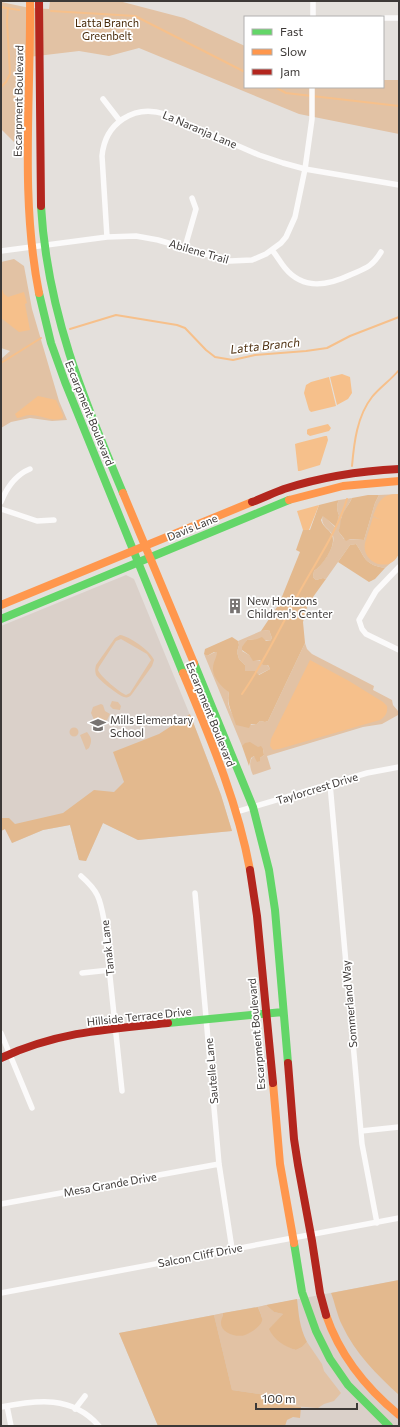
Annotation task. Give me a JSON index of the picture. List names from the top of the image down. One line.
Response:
{"streets":{"main road":["Escarpment Boulevard","Davis Lane","Hillside Terrace Drive"],"street":["La Naranja Lane","Abilene Trail","Taylorcrest Drive","Tanak Lane","Sommerland Way","Sautelle Lane","Mesa Grande Drive","Salcon Cliff Drive"]},"crossings":[["Escarpment Boulevard","Abilene Trail"],["Escarpment Boulevard","Davis Lane"],["Escarpment Boulevard","Taylorcrest Drive"],["Escarpment Boulevard","Hillside Terrace Drive"],["Escarpment Boulevard","Salcon Cliff Drive"],["La Naranja Lane","Abilene Trail"],["Taylorcrest Drive","Sommerland Way"],["Tanak Lane","Hillside Terrace Drive"],["Sommerland Way","Salcon Cliff Drive"],["Hillside Terrace Drive","Sautelle Lane"],["Sautelle Lane","Mesa Grande Drive"],["Sautelle Lane","Salcon Cliff Drive"]],"water":["Latta Branch"],"parks":["Latta Branch Greenbelt"],"places":{"building":["New Horizons Children's Center"],"school or university":["Mills Elementary School"]},"legend":["Fast","Slow","Jam"],"scale_bar":"100 m"}
